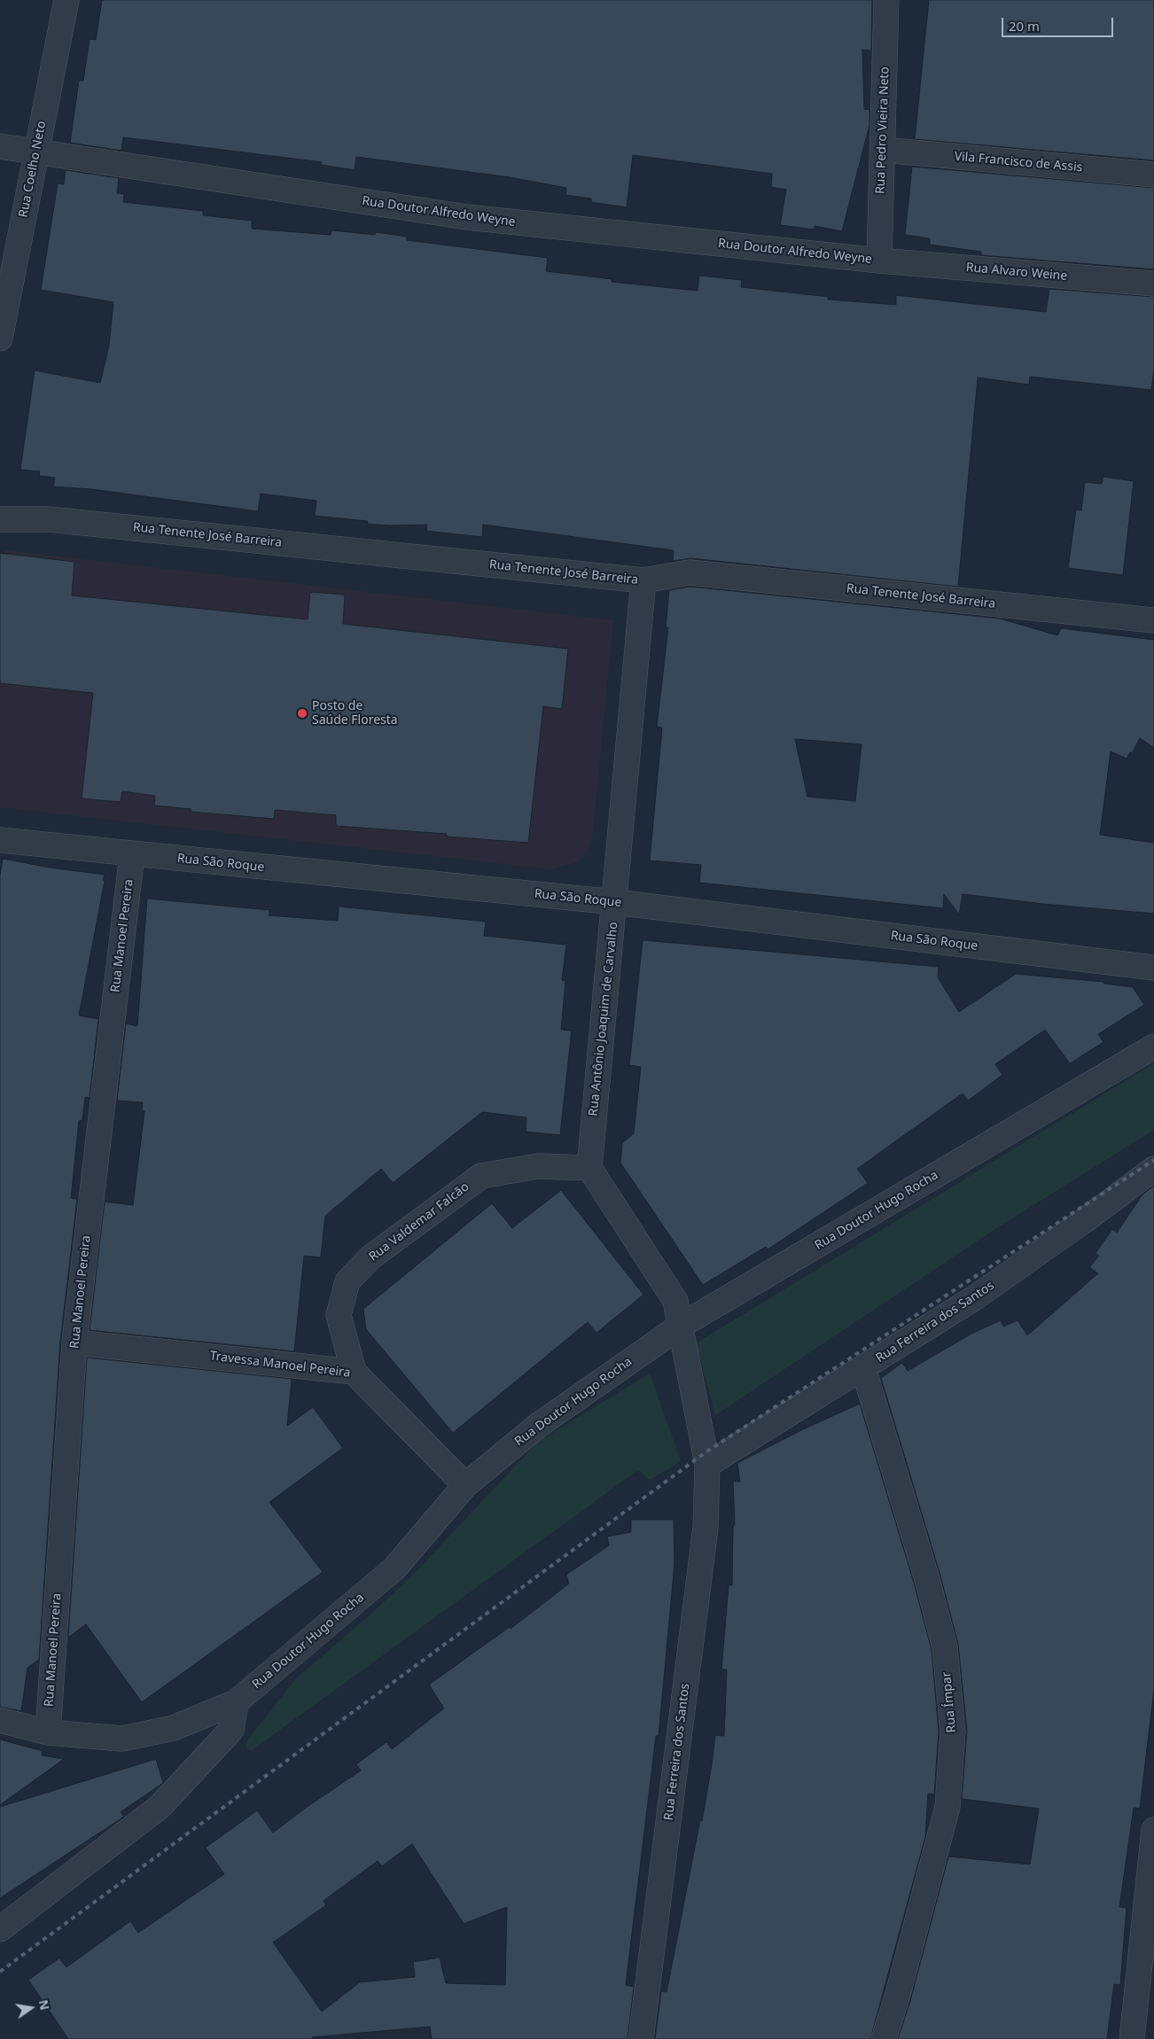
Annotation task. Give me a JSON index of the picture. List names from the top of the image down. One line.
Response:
{"streets":{"street":["Rua Pedro Vieira Neto","Vila Francisco de Assis","Rua Coelho Neto","Rua Doutor Alfredo Weyne","Rua Alvaro Weine","Rua Tenente José Barreira","Rua São Roque","Rua Manoel Pereira","Rua Antônio Joaquim de Carvalho","Rua Doutor Hugo Rocha","Rua Valdemar Falcão","Rua Ferreira dos Santos","Travessa Manoel Pereira","Rua Ímpar"]},"crossings":[["Rua Pedro Vieira Neto","Vila Francisco de Assis"],["Rua Pedro Vieira Neto","Rua Doutor Alfredo Weyne"],["Rua Pedro Vieira Neto","Rua Alvaro Weine"],["Rua Coelho Neto","Rua Doutor Alfredo Weyne"],["Rua Doutor Alfredo Weyne","Rua Alvaro Weine"],["Rua Tenente José Barreira","Rua Antônio Joaquim de Carvalho"],["Rua São Roque","Rua Manoel Pereira"],["Rua São Roque","Rua Antônio Joaquim de Carvalho"],["Rua Manoel Pereira","Rua Doutor Hugo Rocha"],["Rua Manoel Pereira","Travessa Manoel Pereira"],["Rua Antônio Joaquim de Carvalho","Rua Valdemar Falcão"],["Rua Doutor Hugo Rocha","Rua Ferreira dos Santos"],["Rua Doutor Hugo Rocha","Travessa Manoel Pereira"],["Rua Valdemar Falcão","Travessa Manoel Pereira"],["Rua Ferreira dos Santos","Rua Ímpar"]],"places":["Posto de Saúde Floresta"],"scale_bar":"20 m","north":"right"}
